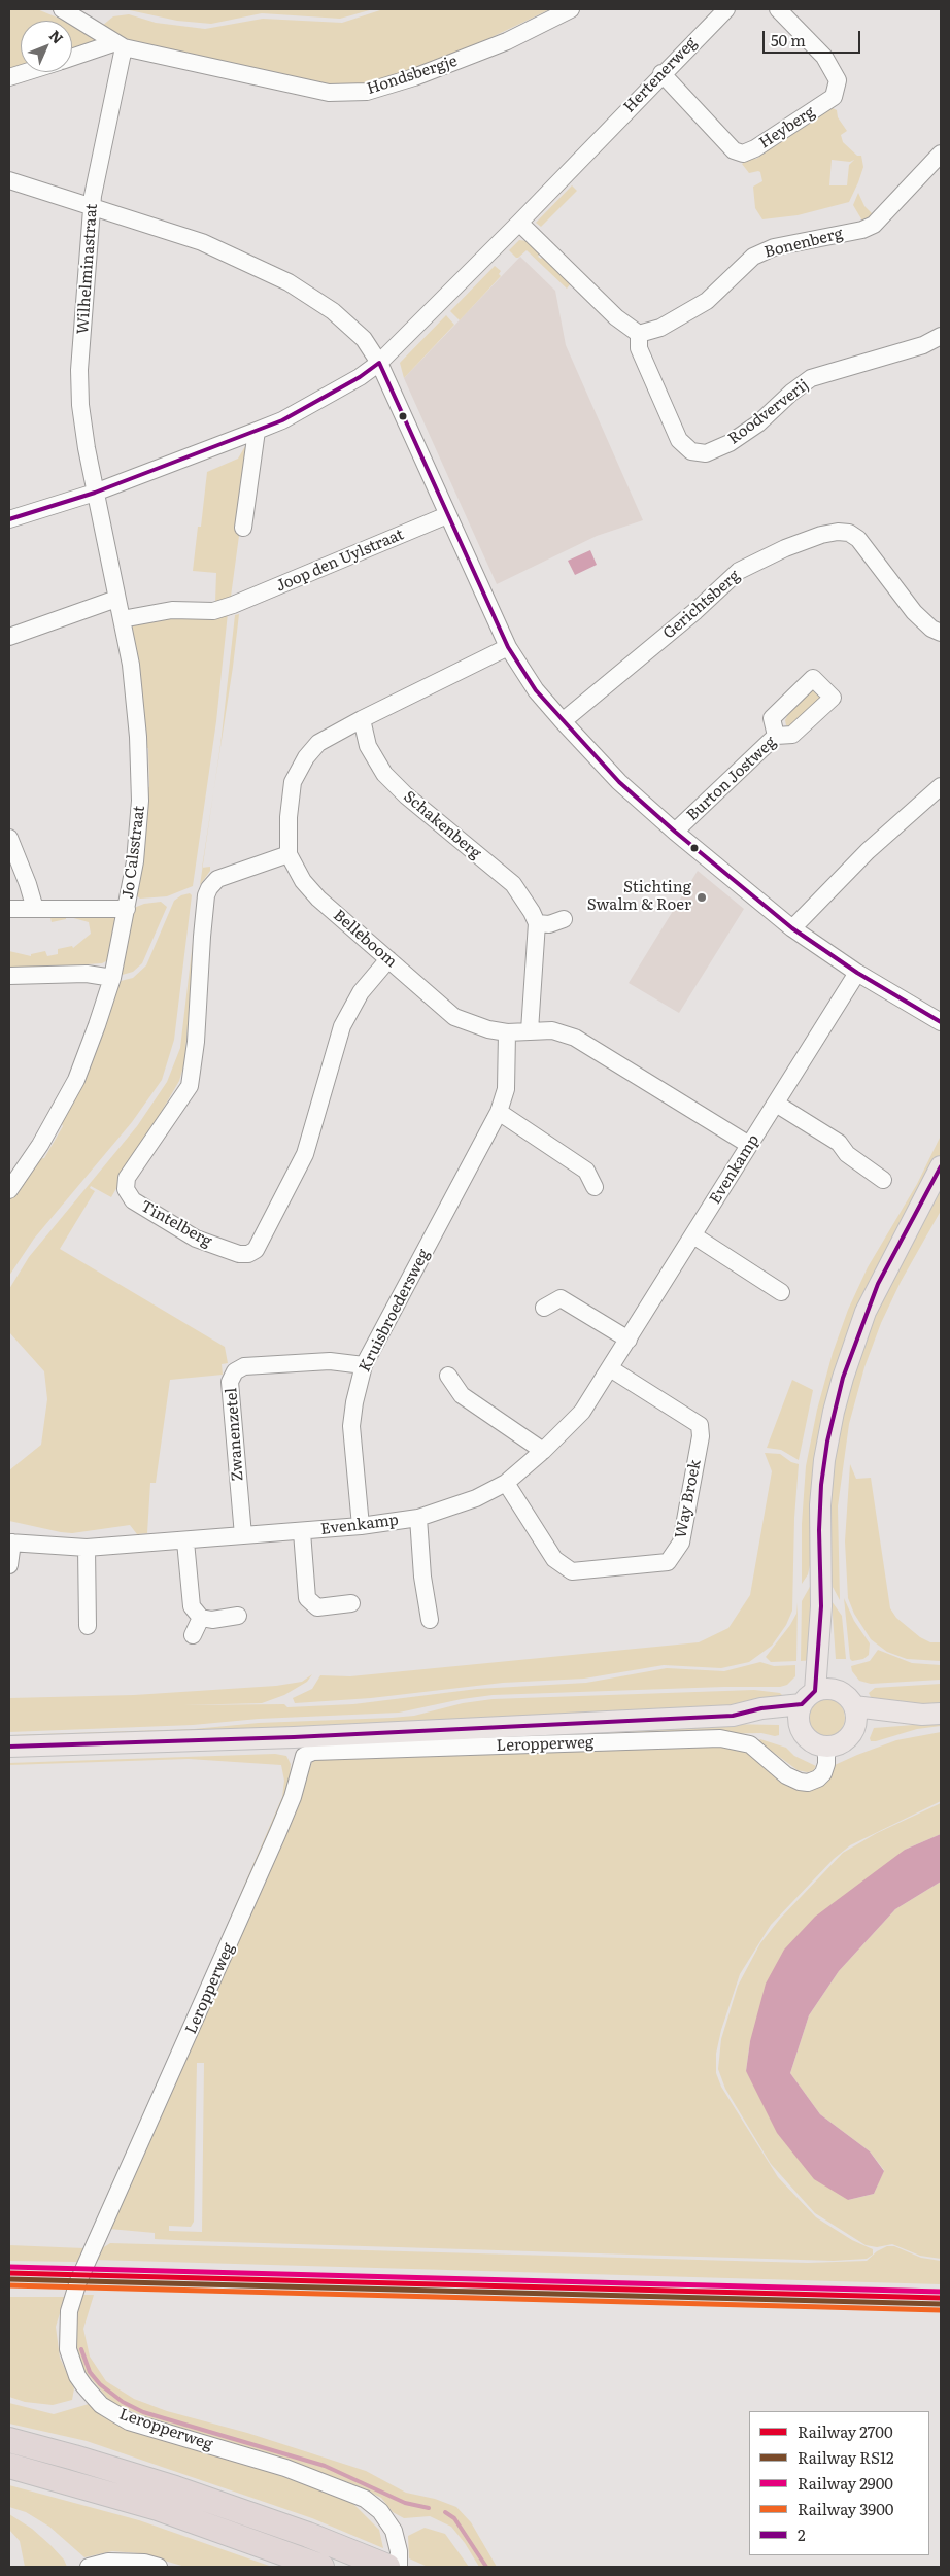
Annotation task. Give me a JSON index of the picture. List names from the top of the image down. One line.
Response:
{"streets":{"street":["Hondsbergje","Hertenerweg","Heyberg","Bonenberg","Wilhelminastraat","Roodververij","Joop den Uylstraat","Gerichtsberg","Burton Jostweg","Schakenberg","Jo Calsstraat","Belleboom","Evenkamp","Tintelberg","Kruisbroedersweg","Zwanenzetel","Way Broek","Leropperweg"]},"crossings":[["Hondsbergje","Wilhelminastraat"],["Hertenerweg","Heyberg"],["Hertenerweg","Wilhelminastraat"],["Hertenerweg","Jo Calsstraat"],["Bonenberg","Roodververij"],["Wilhelminastraat","Jo Calsstraat"],["Joop den Uylstraat","Jo Calsstraat"],["Schakenberg","Belleboom"],["Belleboom","Evenkamp"],["Belleboom","Tintelberg"],["Belleboom","Kruisbroedersweg"],["Evenkamp","Kruisbroedersweg"],["Evenkamp","Zwanenzetel"],["Evenkamp","Way Broek"],["Kruisbroedersweg","Zwanenzetel"]],"places":["Stichting Swalm & Roer"],"lines":["transit line 2","rail line 2900","rail line 2700","rail line RS12","rail line 3900"],"legend":["Railway 2700","Railway RS12","Railway 2900","Railway 3900","2"],"scale_bar":"50 m","north":"top right"}
